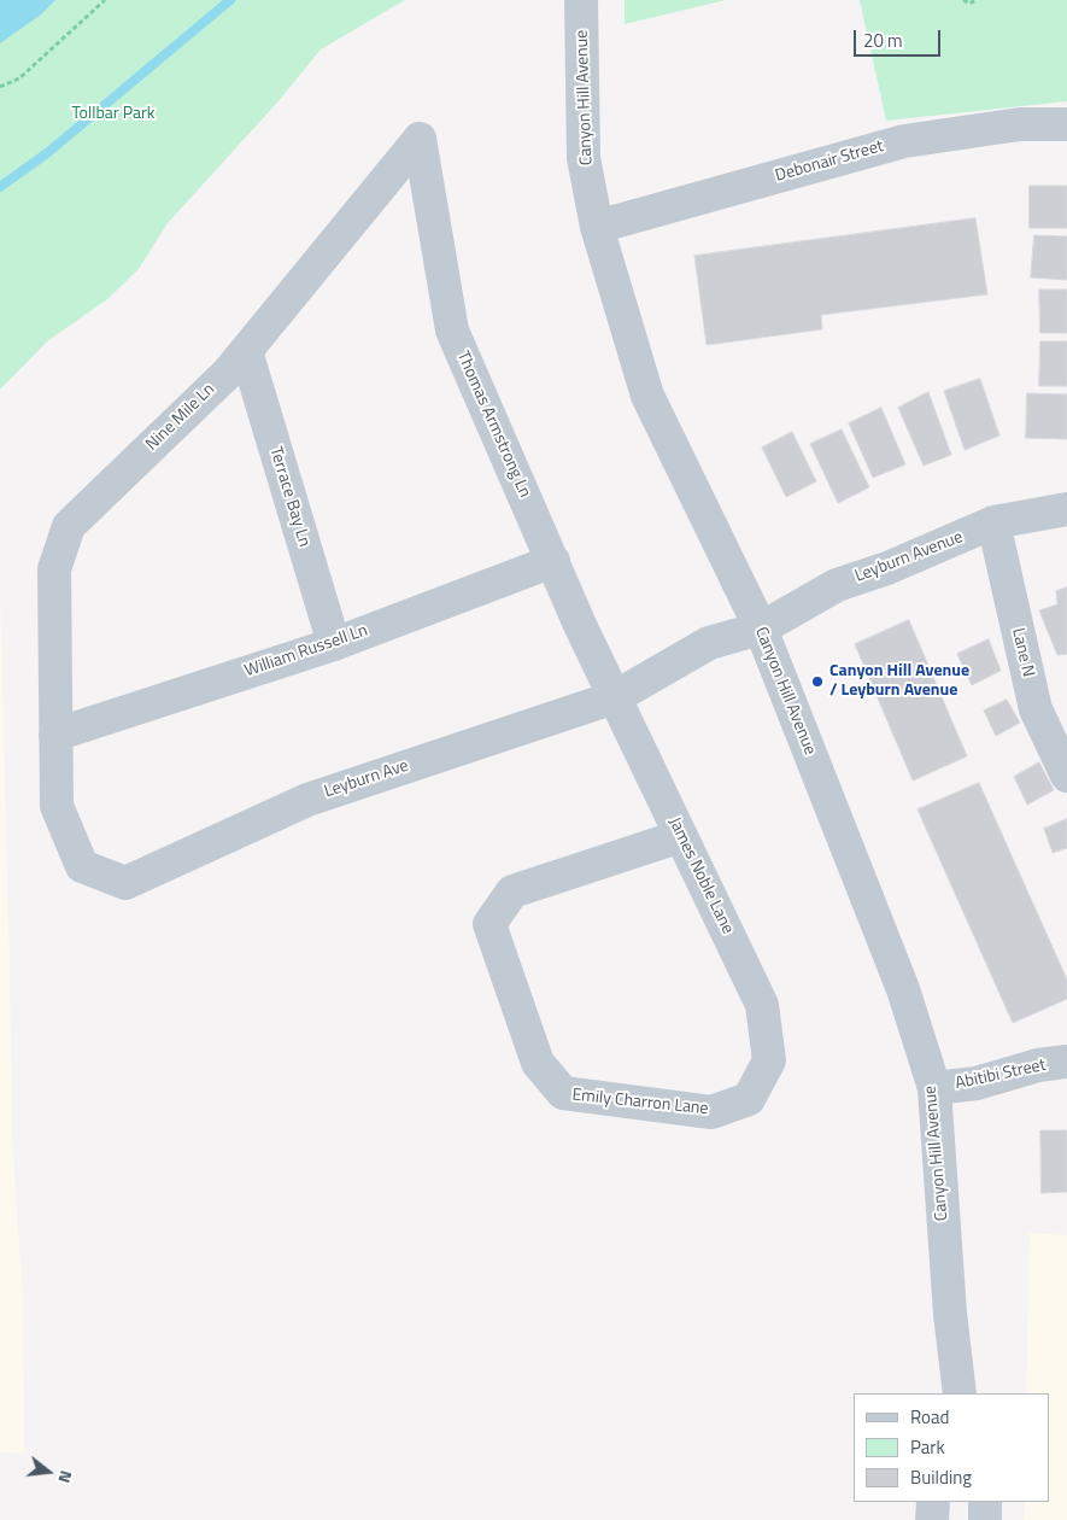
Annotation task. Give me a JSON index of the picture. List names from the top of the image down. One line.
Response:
{"streets":{"street":["Canyon Hill Avenue","Debonair Street","Nine Mile Ln","Thomas Armstrong Ln","Terrace Bay Ln","Leyburn Avenue","William Russell Ln","Lane N","Leyburn Ave","James Noble Lane","Abitibi Street","Emily Charron Lane"]},"crossings":[["Canyon Hill Avenue","Debonair Street"],["Canyon Hill Avenue","Leyburn Avenue"],["Canyon Hill Avenue","Abitibi Street"],["Nine Mile Ln","Thomas Armstrong Ln"],["Nine Mile Ln","Terrace Bay Ln"],["Nine Mile Ln","William Russell Ln"],["Nine Mile Ln","Leyburn Ave"],["Thomas Armstrong Ln","Leyburn Avenue"],["Thomas Armstrong Ln","William Russell Ln"],["Thomas Armstrong Ln","Leyburn Ave"],["Thomas Armstrong Ln","James Noble Lane"],["Terrace Bay Ln","William Russell Ln"],["Leyburn Avenue","Lane N"],["Leyburn Avenue","Leyburn Ave"],["Leyburn Avenue","James Noble Lane"],["Leyburn Ave","James Noble Lane"],["James Noble Lane","Emily Charron Lane"]],"parks":["Tollbar Park"],"places":["Canyon Hill Avenue / Leyburn Avenue"],"legend":["Road","Park","Building"],"scale_bar":"20 m","north":"right"}
